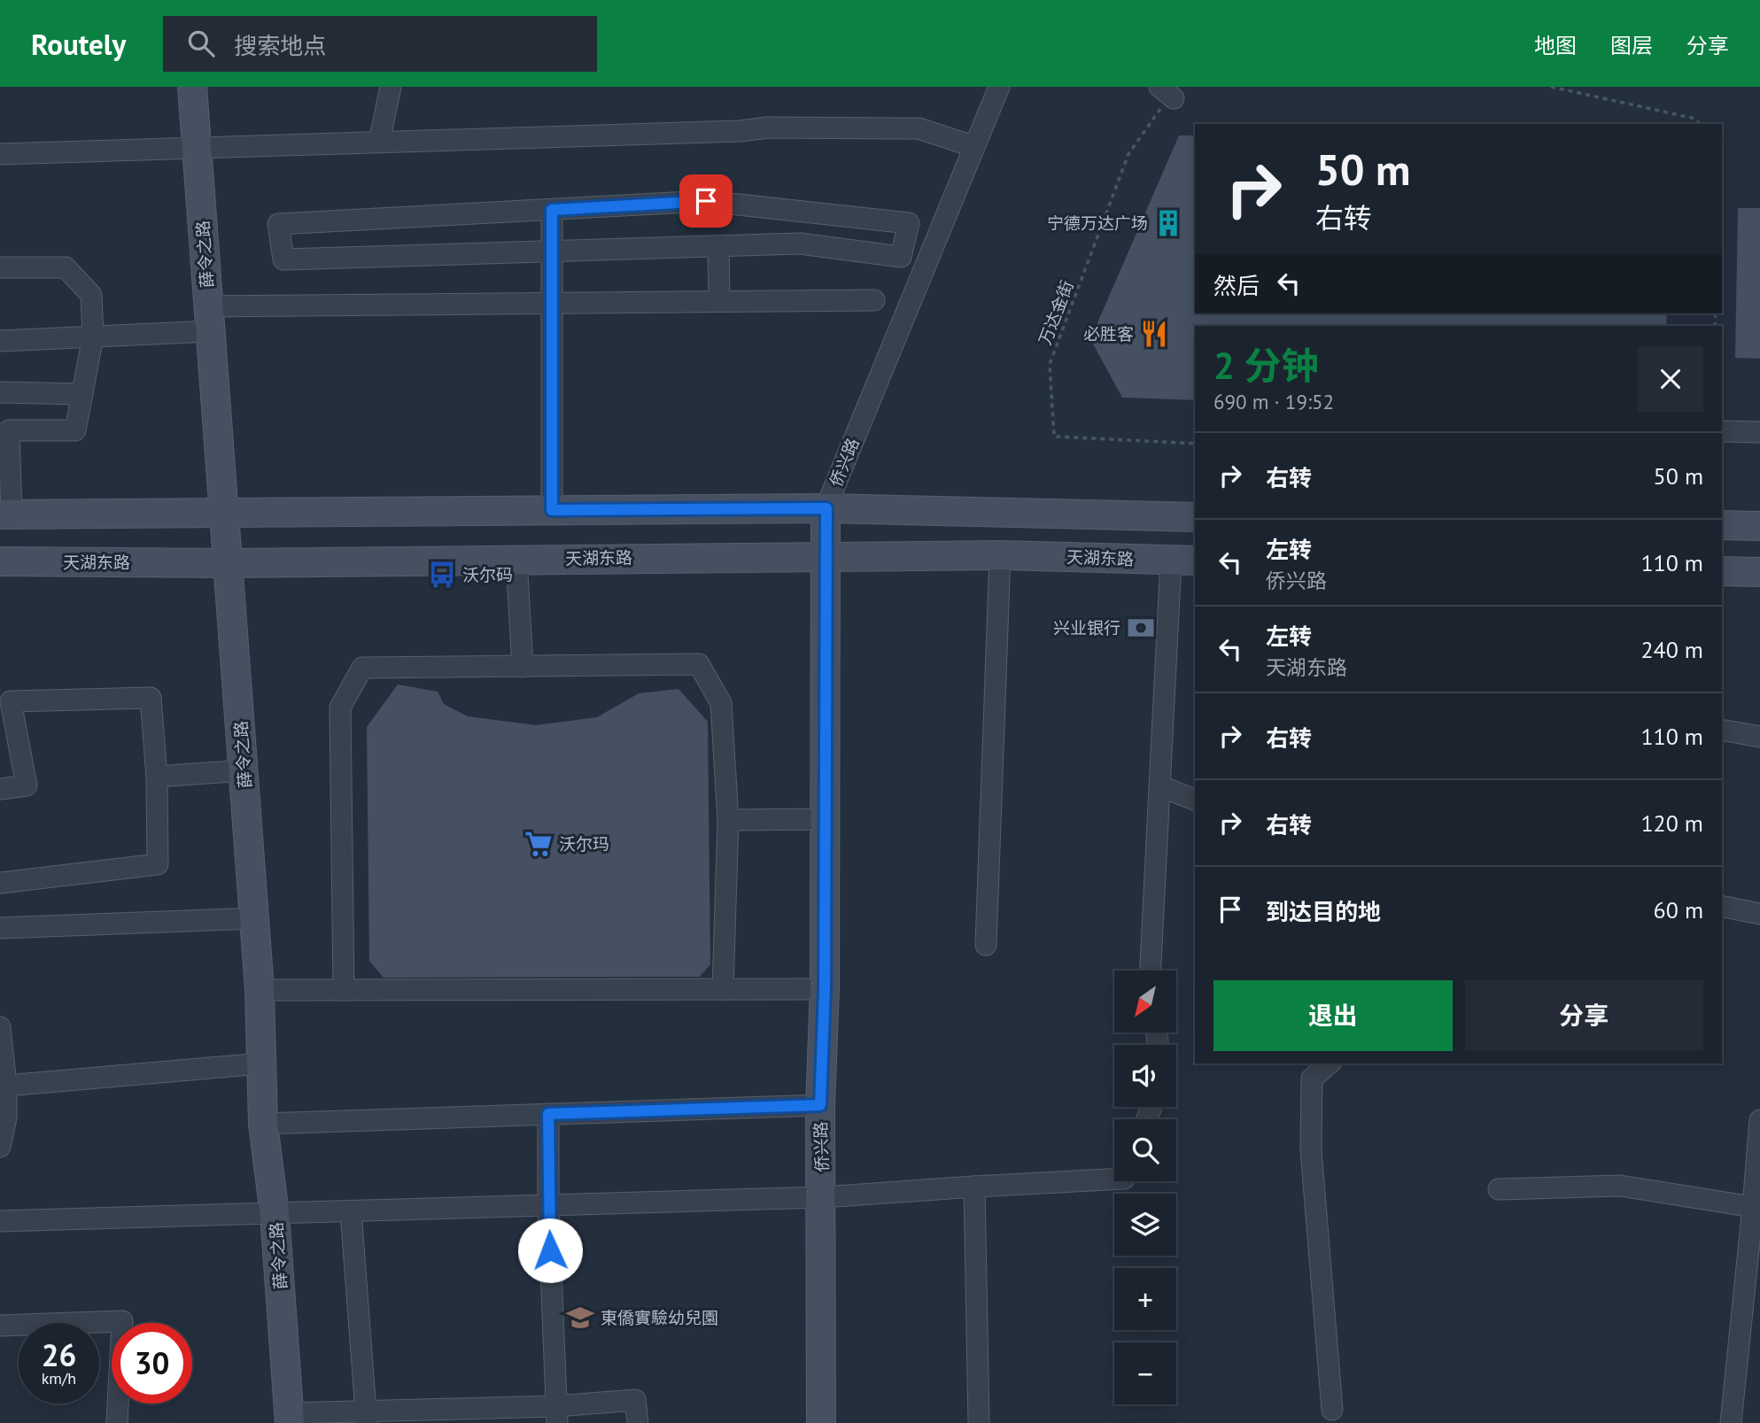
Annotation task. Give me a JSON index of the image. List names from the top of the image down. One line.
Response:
{"streets":{"main road":["薛令之路","侨兴路","天湖东路"],"path":["万达金街"]},"crossings":[["薛令之路","天湖东路"],["侨兴路","天湖东路"]],"places":{"building":["宁德万达广场"],"restaurant":["必胜客"],"bus stop":["沃尔码"],"bank":["兴业银行"],"supermarket":["沃尔玛"],"school or university":["東僑實驗幼兒園"]},"north":"bottom left","page":{"header":"Routely","search":"搜索地点","nav":["地图","图层","分享"],"turn":["50 m","右转"],"then":"然后","heading":["2 分钟","690 m · 19:52"],"list":[{"name":"右转","value":"50 m"},{"name":"左转","note":"侨兴路","value":"110 m"},{"name":"左转","note":"天湖东路","value":"240 m"},{"name":"右转","value":"110 m"},{"name":"右转","value":"120 m"},{"name":"到达目的地","value":"60 m"}],"buttons":["退出","分享"],"map_buttons":["+","−"],"speed":"26 km/h","limit":"30"}}
